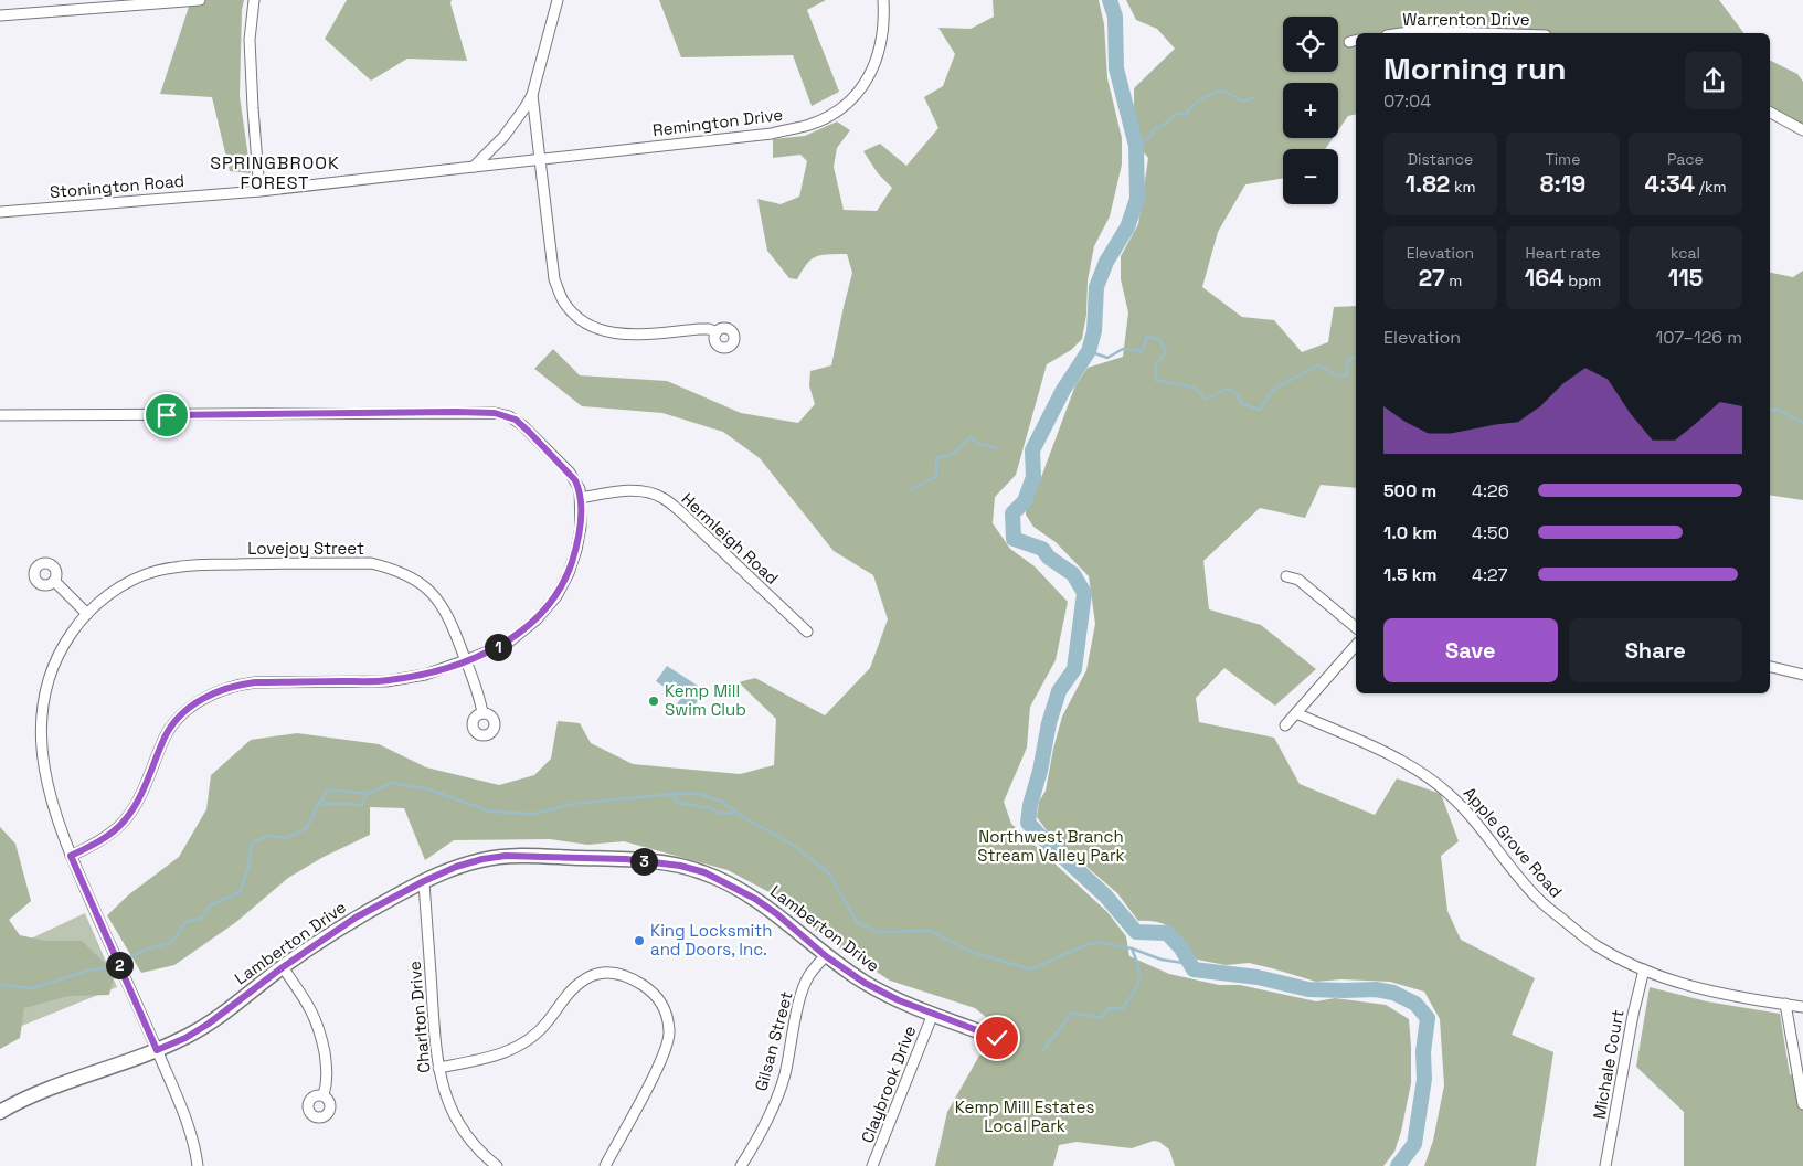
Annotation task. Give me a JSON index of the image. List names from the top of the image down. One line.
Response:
{"streets":{"street":["Warrenton Drive","Remington Drive","Stonington Road","Hermleigh Road","Lovejoy Street","Apple Grove Road","Lamberton Drive","Charlton Drive","Gilsan Street","Michale Court","Claybrook Drive"]},"crossings":[["Remington Drive","Stonington Road"],["Lovejoy Street","Lamberton Drive"],["Apple Grove Road","Michale Court"],["Lamberton Drive","Charlton Drive"],["Lamberton Drive","Gilsan Street"],["Lamberton Drive","Claybrook Drive"]],"districts":["SPRINGBROOK FOREST"],"parks":["Northwest Branch Stream Valley Park","Kemp Mill Estates Local Park"],"places":["Kemp Mill Swim Club","King Locksmith and Doors, Inc."],"page":{"map_buttons":["+","−"],"heading":["Morning run","07:04"],"stats":[["Distance","1.82 km"],["Time","8:19"],["Pace","4:34 /km"],["Elevation","27 m"],["Heart rate","164 bpm"],["kcal","115"]],"chart":["Elevation","107–126 m"],"list":[{"name":"500 m","note":"4:26"},{"name":"1.0 km","note":"4:50"},{"name":"1.5 km","note":"4:27"}],"buttons":["Save","Share"],"pins":["1","3","2"]}}
